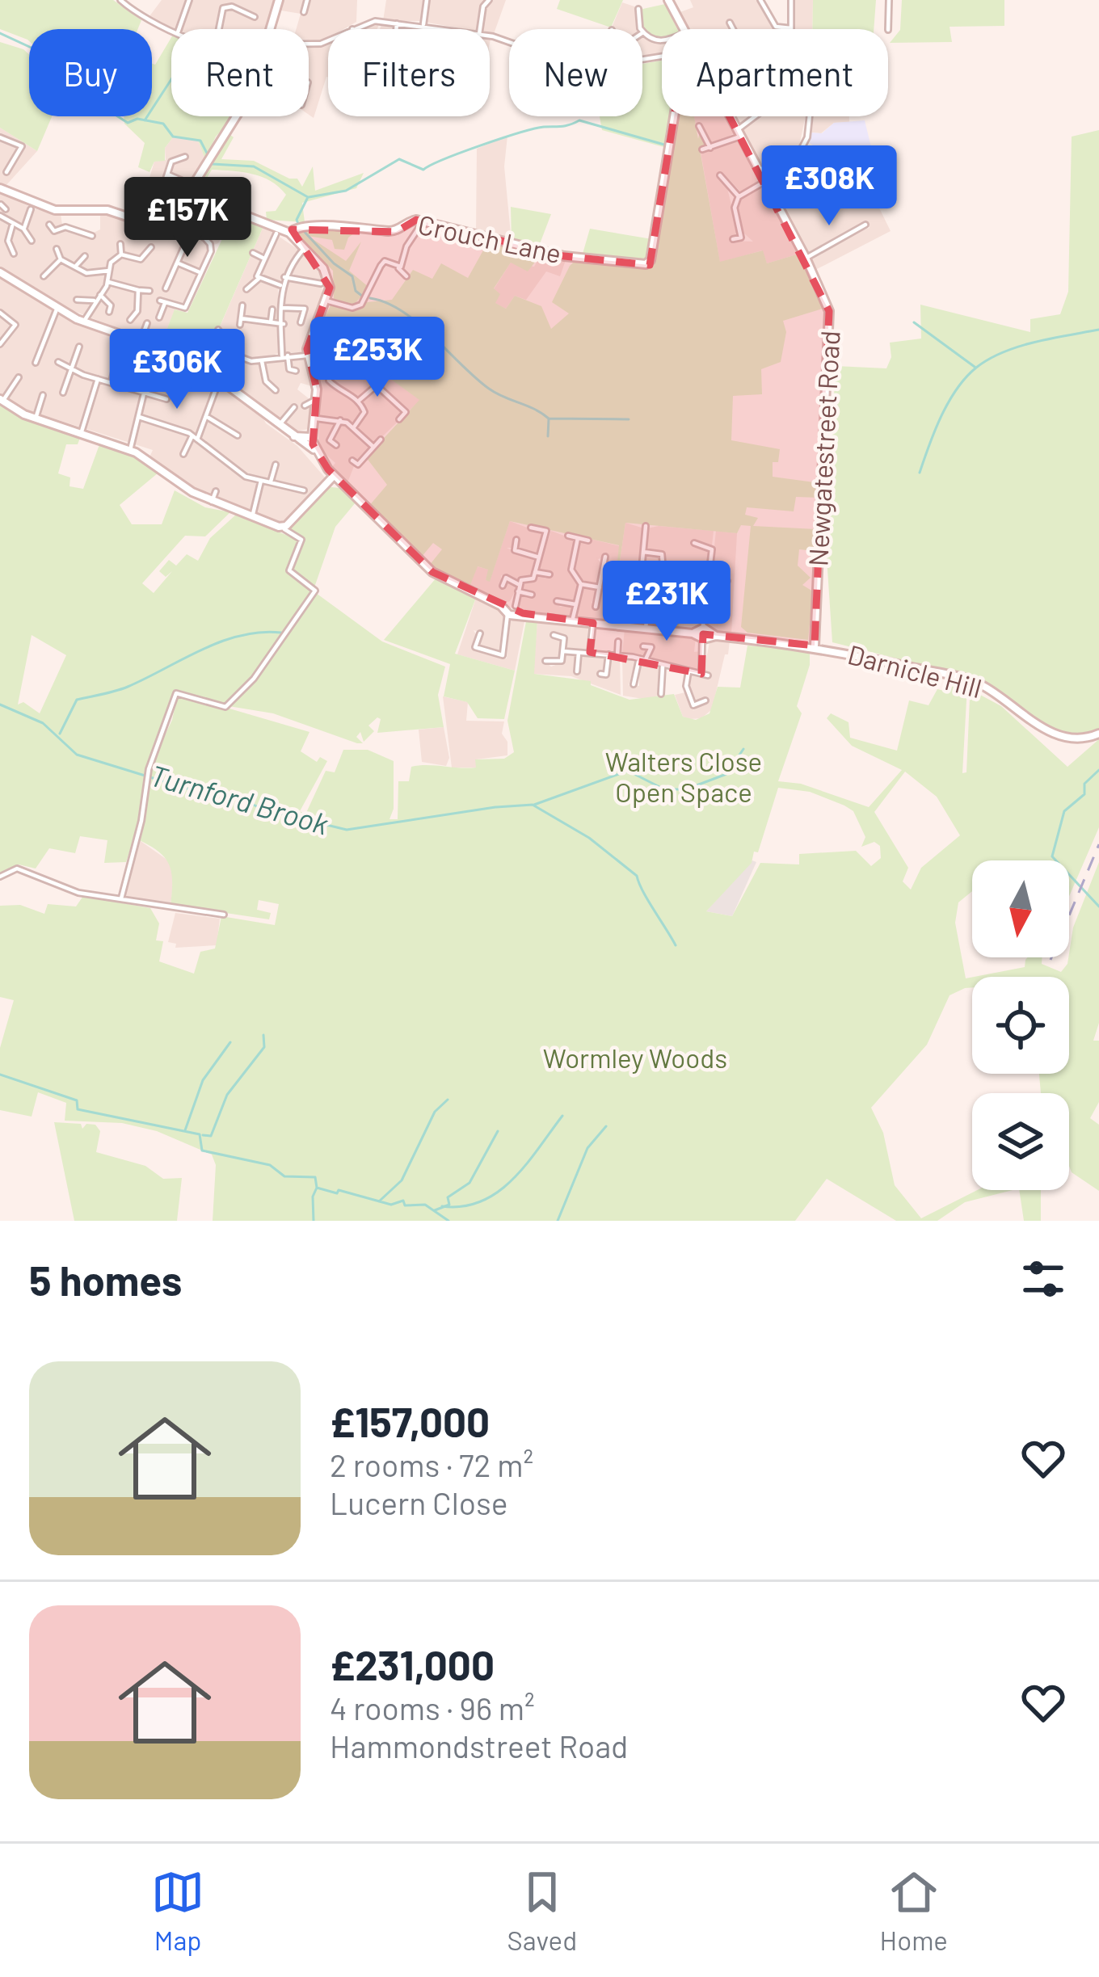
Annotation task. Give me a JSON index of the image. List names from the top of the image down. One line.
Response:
{"streets":{"street":["Crouch Lane","Newgatestreet Road","Darnicle Hill"]},"crossings":[["Newgatestreet Road","Darnicle Hill"]],"water":["Turnford Brook"],"parks":["Walters Close Open Space","Wormley Woods"],"north":"bottom","page":{"chip":["Buy","Rent","Filters","New","Apartment"],"price":["£308K","£157K","£253K","£306K","£231K"],"heading":"5 homes","list":[{"name":"£157,000","note":"2 rooms · 72 m² · Lucern Close"},{"name":"£231,000","note":"4 rooms · 96 m² · Hammondstreet Road"}],"tabs":["Map","Saved","Home"]}}
